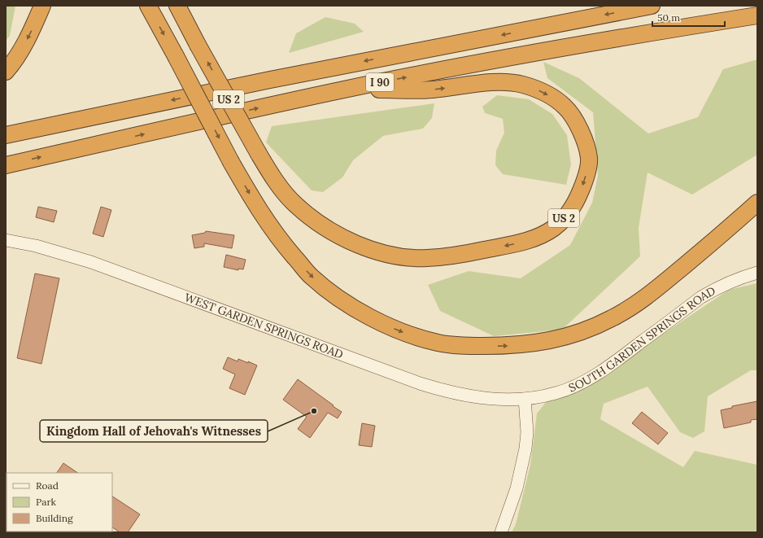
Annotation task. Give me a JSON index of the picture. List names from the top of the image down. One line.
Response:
{"streets":{"highway":["I 90","US 2"],"street":["WEST GARDEN SPRINGS ROAD","SOUTH GARDEN SPRINGS ROAD"]},"crossings":[["I 90","US 2"],["WEST GARDEN SPRINGS ROAD","SOUTH GARDEN SPRINGS ROAD"]],"places":["Kingdom Hall of Jehovah's Witnesses"],"legend":["Road","Park","Building"],"scale_bar":"50 m"}
